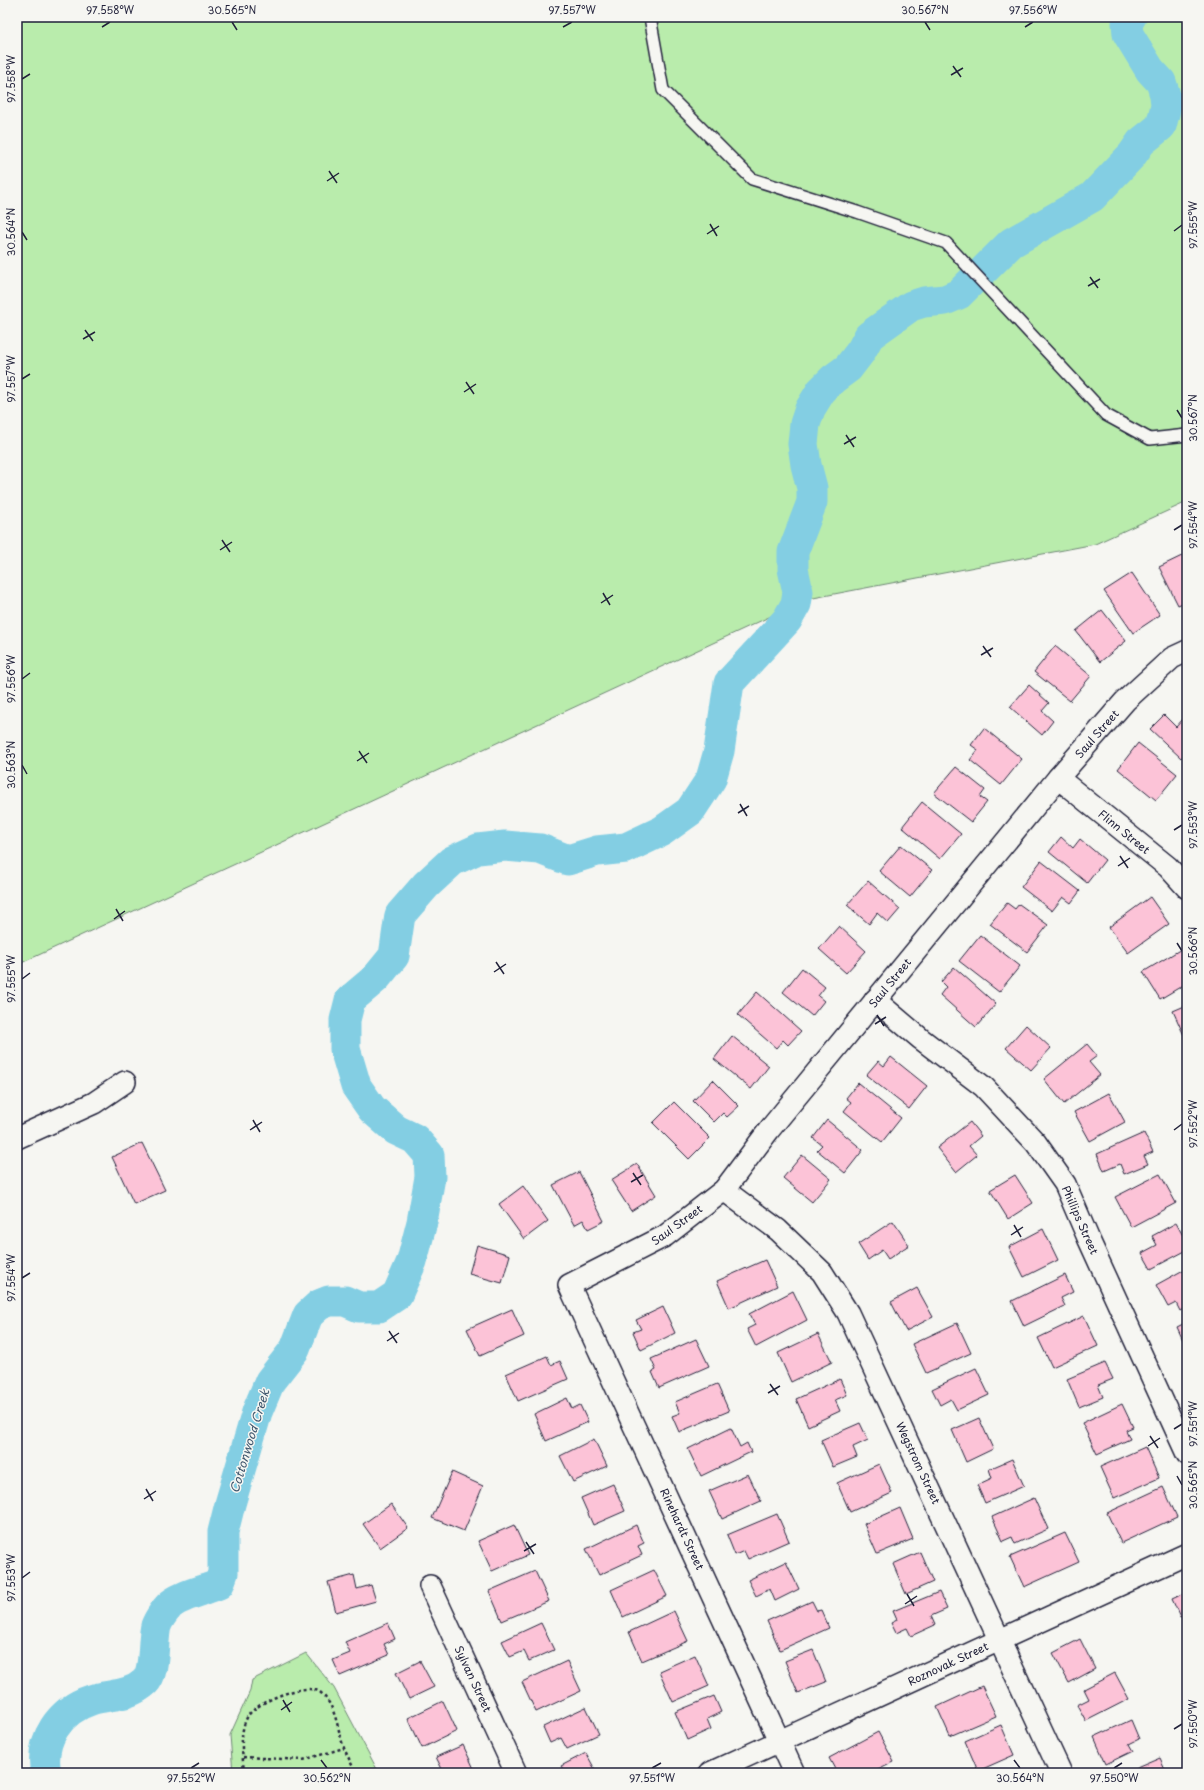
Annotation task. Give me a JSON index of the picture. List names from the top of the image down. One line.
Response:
{"streets":{"street":["Saul Street","Flinn Street","Phillips Street","Wegstrom Street","Rinehardt Street","Roznovak Street","Sylvan Street"]},"crossings":[["Saul Street","Flinn Street"],["Saul Street","Phillips Street"],["Saul Street","Wegstrom Street"],["Saul Street","Rinehardt Street"],["Wegstrom Street","Roznovak Street"],["Rinehardt Street","Roznovak Street"]],"water":["Cottonwood Creek"],"coordinates":["97.558°W","30.565°N","97.557°W","30.567°N","97.556°W","97.555°W","30.564°N","97.554°W","30.563°N","97.553°W","30.566°N","97.552°W","97.551°W","97.550°W","30.562°N"]}
